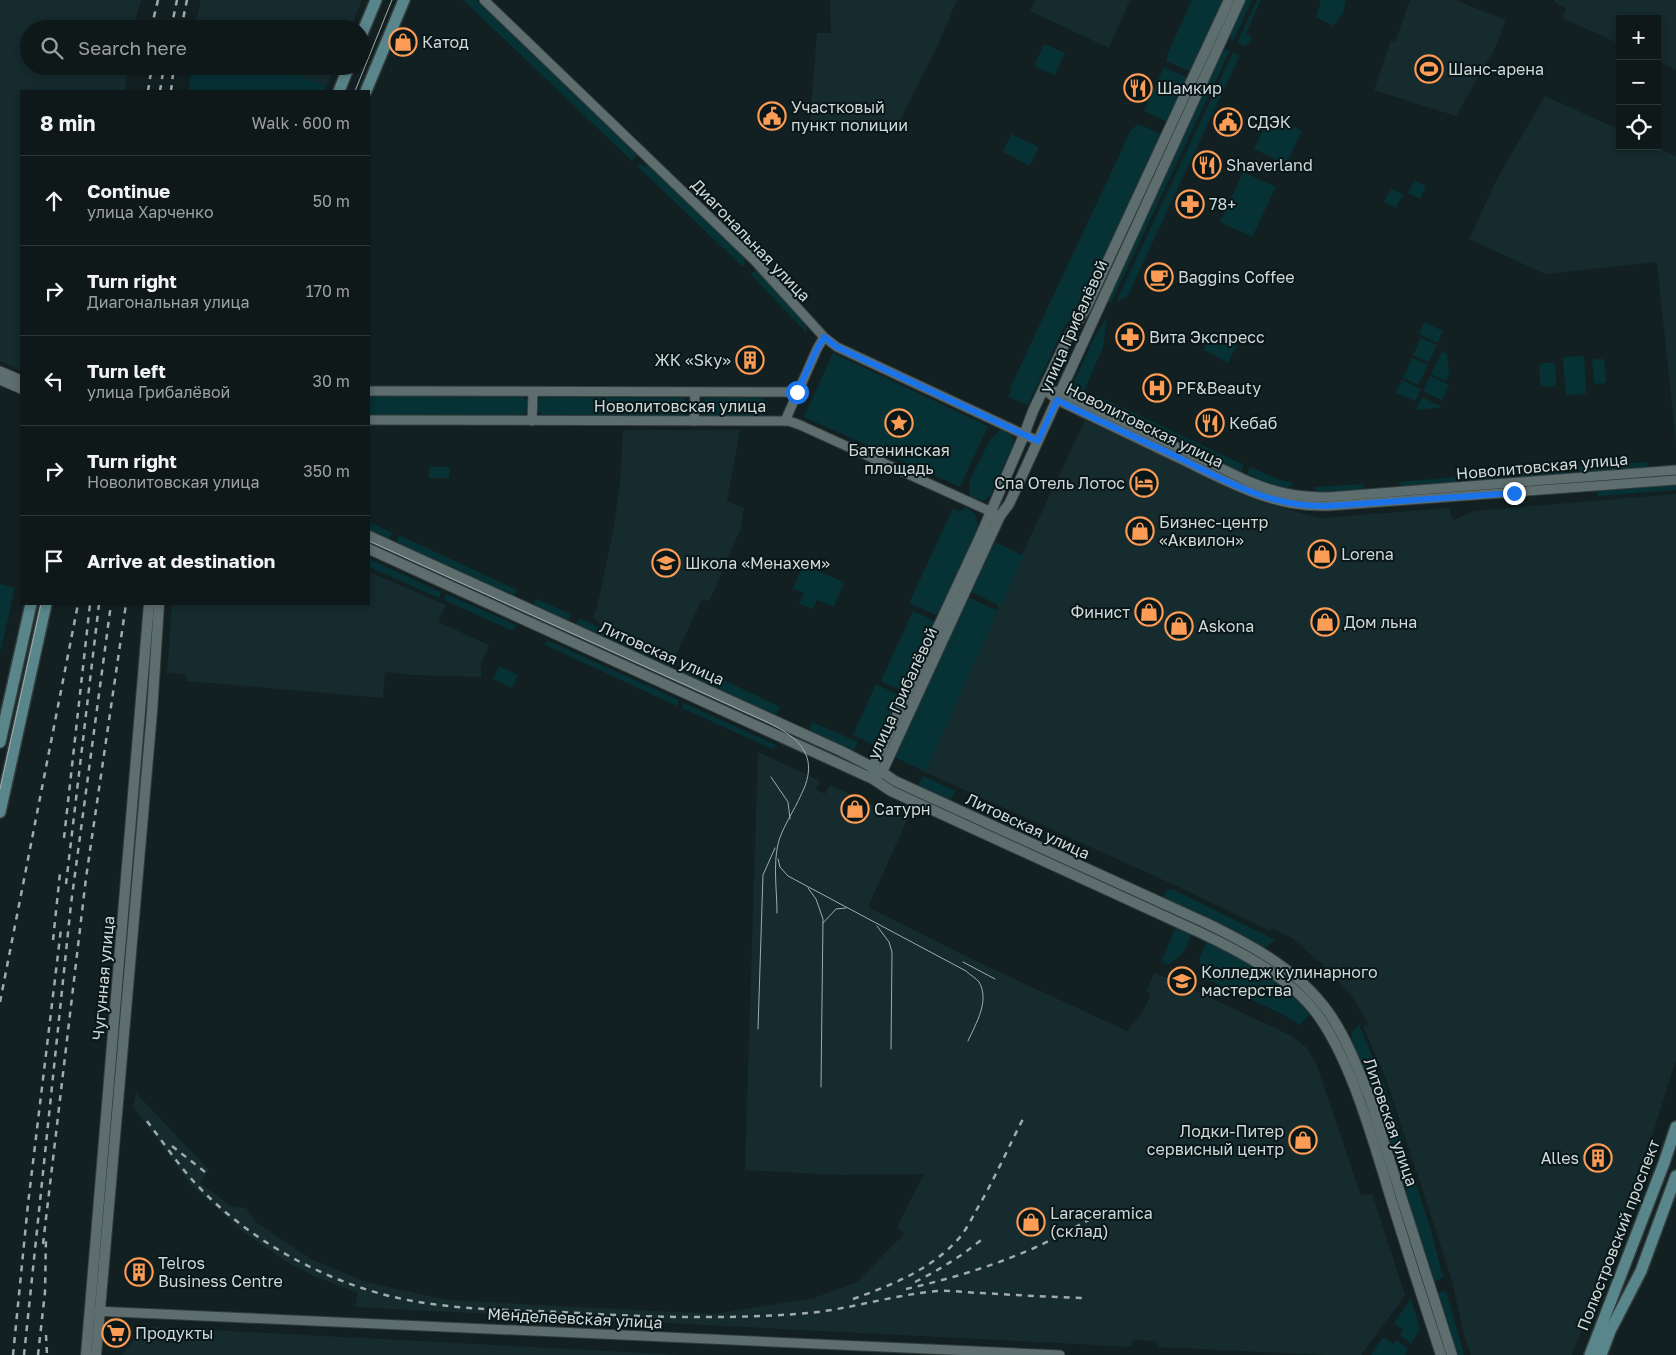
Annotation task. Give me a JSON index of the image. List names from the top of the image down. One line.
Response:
{"streets":{"main road":["Полюстровский проспект"],"street":["Диагональная улица","улица Грибалёвой","Новолитовская улица","Литовская улица","Чугунная улица","Менделеевская улица"]},"crossings":[["Диагональная улица","улица Грибалёвой"],["улица Грибалёвой","Новолитовская улица"],["улица Грибалёвой","Литовская улица"],["Чугунная улица","Менделеевская улица"]],"places":{"shop":["Катод","Бизнес-центр «Аквилон»","Lorena","Финист","Дом льна","Askona","Сатурн","Лодки-Питер сервисный центр","Laraceramica (склад)"],"sports":["Шанс-арена"],"restaurant":["Шамкир","Shaverland","Кебаб"],"public building":["Участковый пункт полиции","СДЭК"],"pharmacy":["78+","Вита Экспресс"],"cafe":["Baggins Coffee"],"building":["ЖК «Sky»","Alles","Telros Business Centre"],"hospital":["PF&Beauty"],"place":["Батенинская площадь"],"hotel":["Спа Отель Лотос"],"school or university":["Школа «Менахем»","Колледж кулинарного мастерства"],"supermarket":["Продукты"]},"page":{"map_buttons":["+","−"],"search":"Search here","heading":["8 min","Walk · 600 m"],"list":[["Continue","улица Харченко","50 m"],["Turn right","Диагональная улица","170 m"],["Turn left","улица Грибалёвой","30 m"],["Turn right","Новолитовская улица","350 m"],"Arrive at destination"]}}
